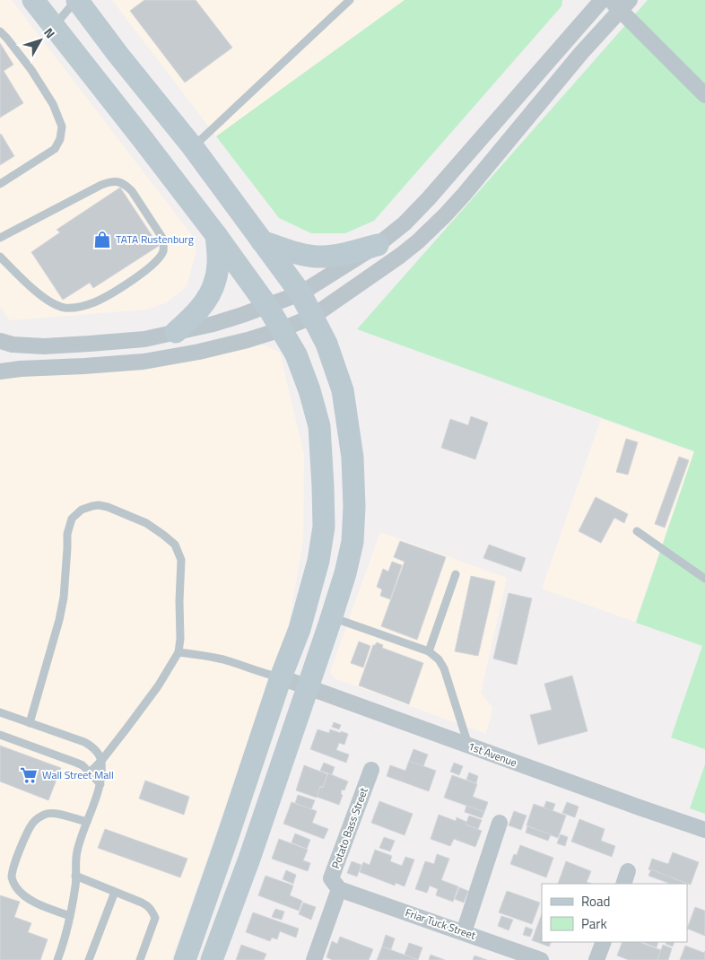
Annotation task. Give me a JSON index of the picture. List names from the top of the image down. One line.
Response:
{"streets":{"street":["1st Avenue","Potato Bass Street","Friar Tuck Street"]},"crossings":[["Potato Bass Street","Friar Tuck Street"]],"places":{"shop":["TATA Rustenburg"],"supermarket":["Wall Street Mall"]},"legend":["Road","Park"],"north":"top right"}
